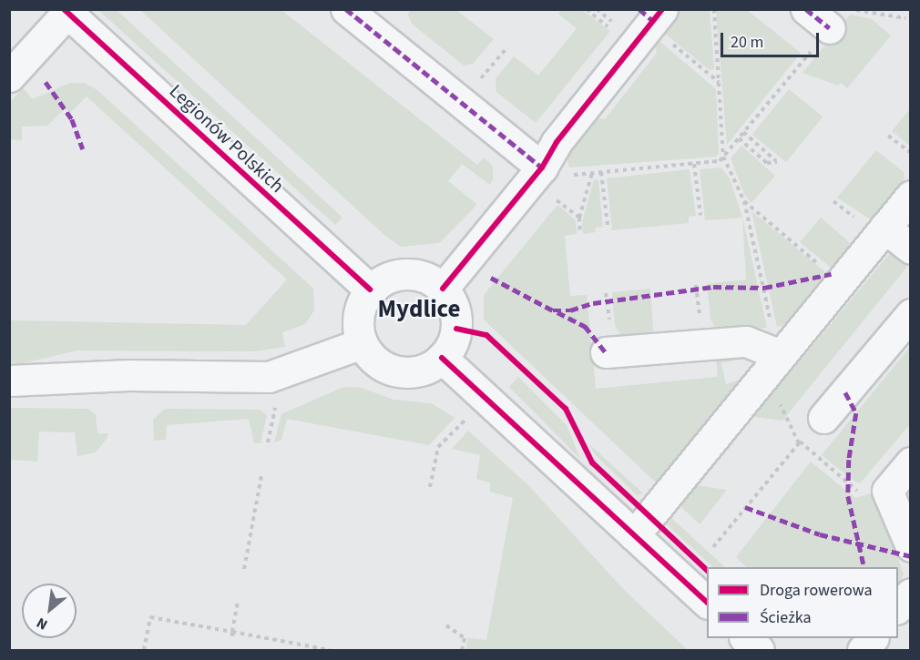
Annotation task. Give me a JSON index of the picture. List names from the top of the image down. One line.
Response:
{"streets":{"street":["Legionów Polskich"]},"districts":["Mydlice"],"legend":["Droga rowerowa","Ścieżka"],"scale_bar":"20 m","north":"bottom left"}
